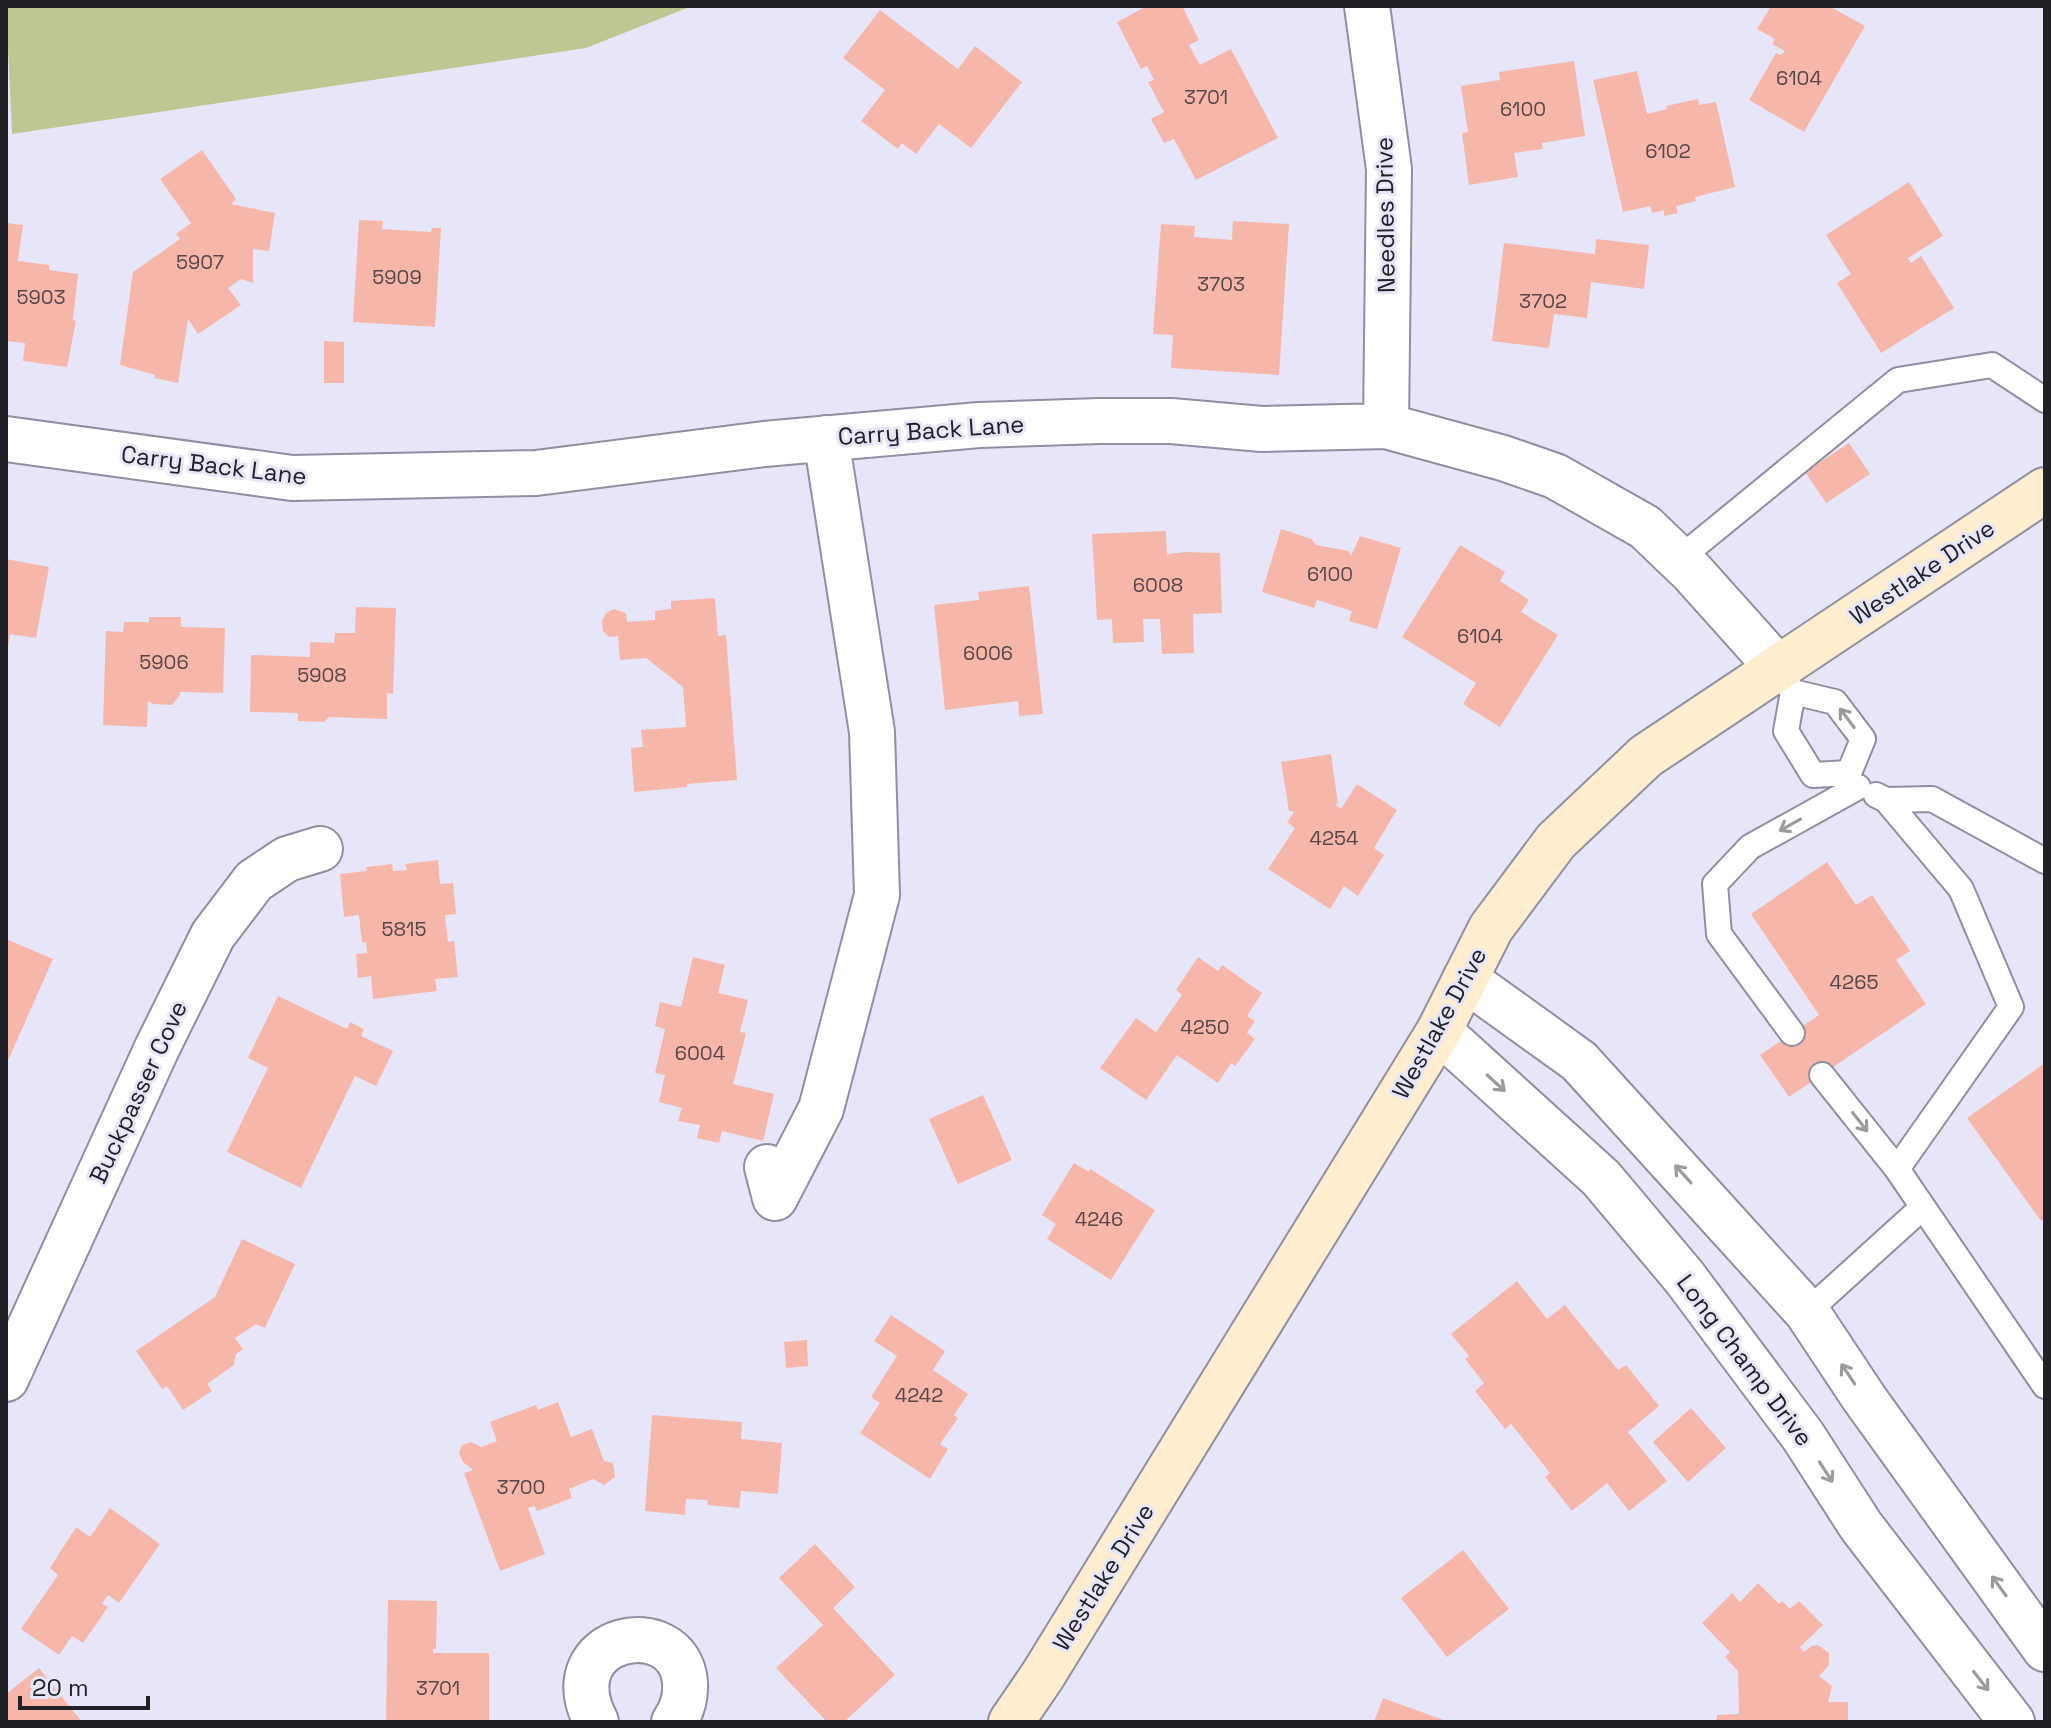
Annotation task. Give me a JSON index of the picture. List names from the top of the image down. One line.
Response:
{"streets":{"street":["Needles Drive","Carry Back Lane","Westlake Drive","Buckpasser Cove","Long Champ Drive"]},"crossings":[["Needles Drive","Carry Back Lane"],["Carry Back Lane","Westlake Drive"],["Westlake Drive","Long Champ Drive"]],"house_numbers":["6104","3701","6100","6102","5907","5909","3703","5903","3702","6100","6008","6104","6006","5906","5908","4254","5815","4265","4250","6004","4246","4242","3700","3701"],"scale_bar":"20 m"}
